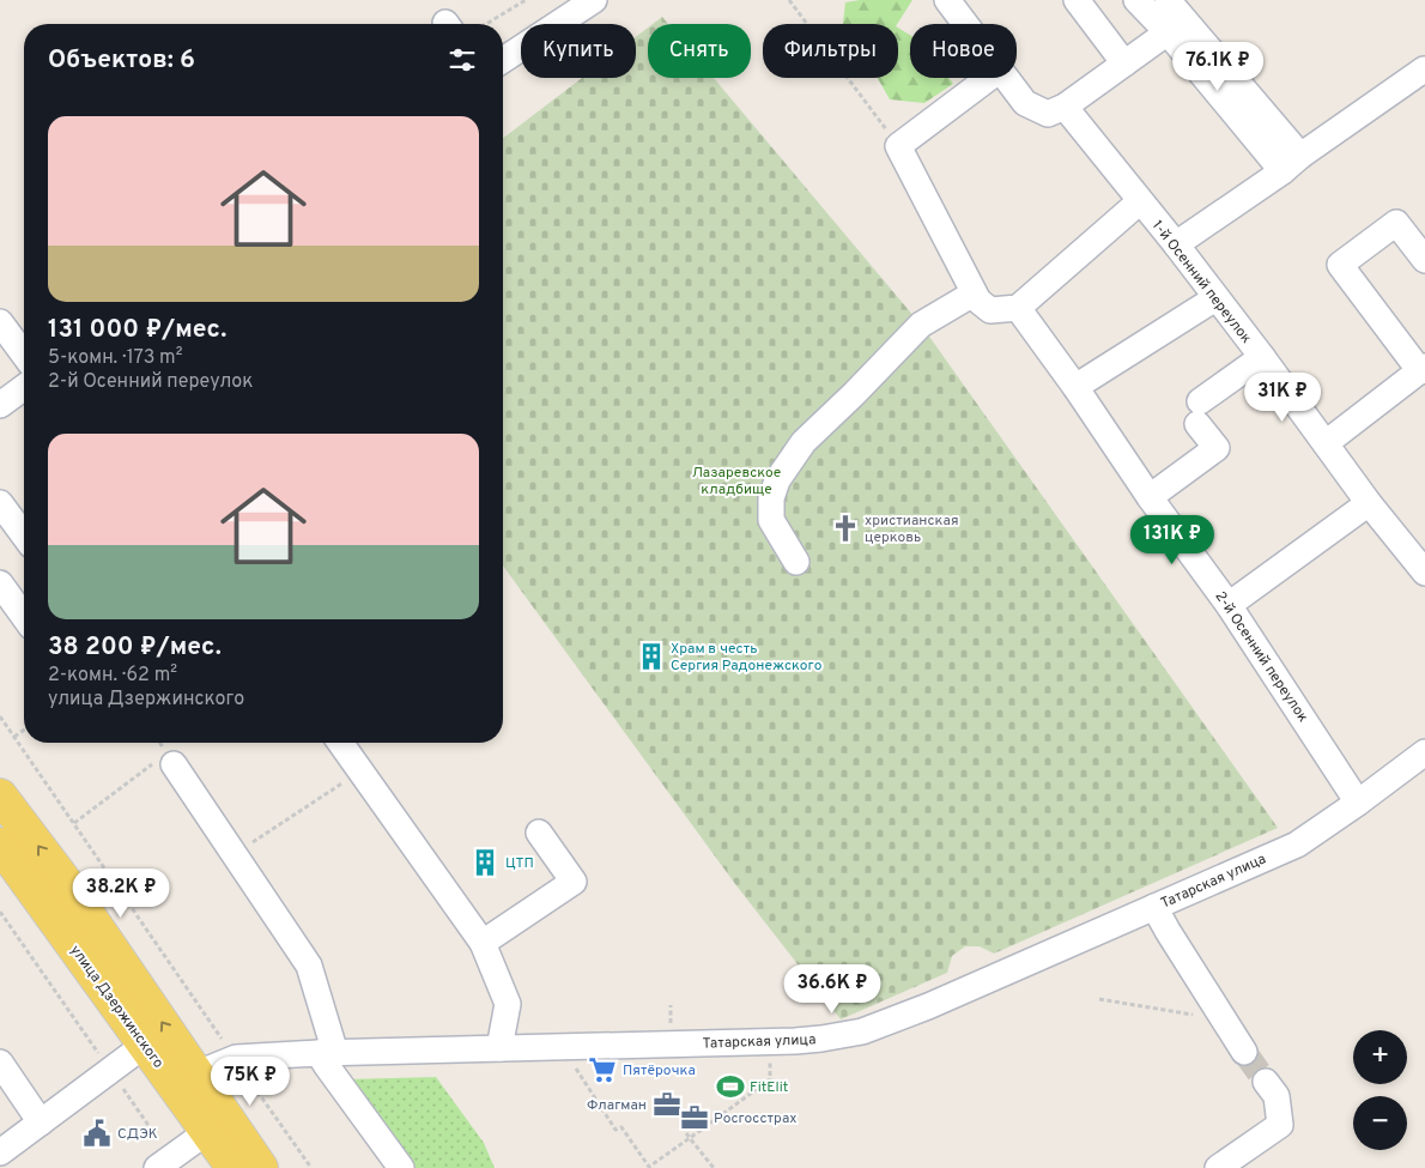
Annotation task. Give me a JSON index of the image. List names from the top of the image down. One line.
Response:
{"streets":{"main road":["улица Дзержинского"],"street":["1-й Осенний переулок","2-й Осенний переулок","Татарская улица"]},"crossings":[["2-й Осенний переулок","Татарская улица"],["Татарская улица","улица Дзержинского"]],"parks":["Лазаревское кладбище"],"places":{"church":["христианская церковь"],"building":["Храм в честь Сергия Радонежского","ЦТП"],"supermarket":["Пятёрочка"],"sports":["FitElit"],"office":["Флагман","Росгосстрах"],"public building":["СДЭК"]},"page":{"chip":["Купить","Снять","Фильтры","Новое"],"heading":"Объектов: 6","price":["76.1K ₽","31K ₽","131K ₽","38.2K ₽","36.6K ₽","75K ₽"],"list":[{"name":"131 000 ₽/мес.","note":"5-комн. · 173 m² · 2-й Осенний переулок"},{"name":"38 200 ₽/мес.","note":"2-комн. · 62 m² · улица Дзержинского"}],"map_buttons":["+","−"]}}
